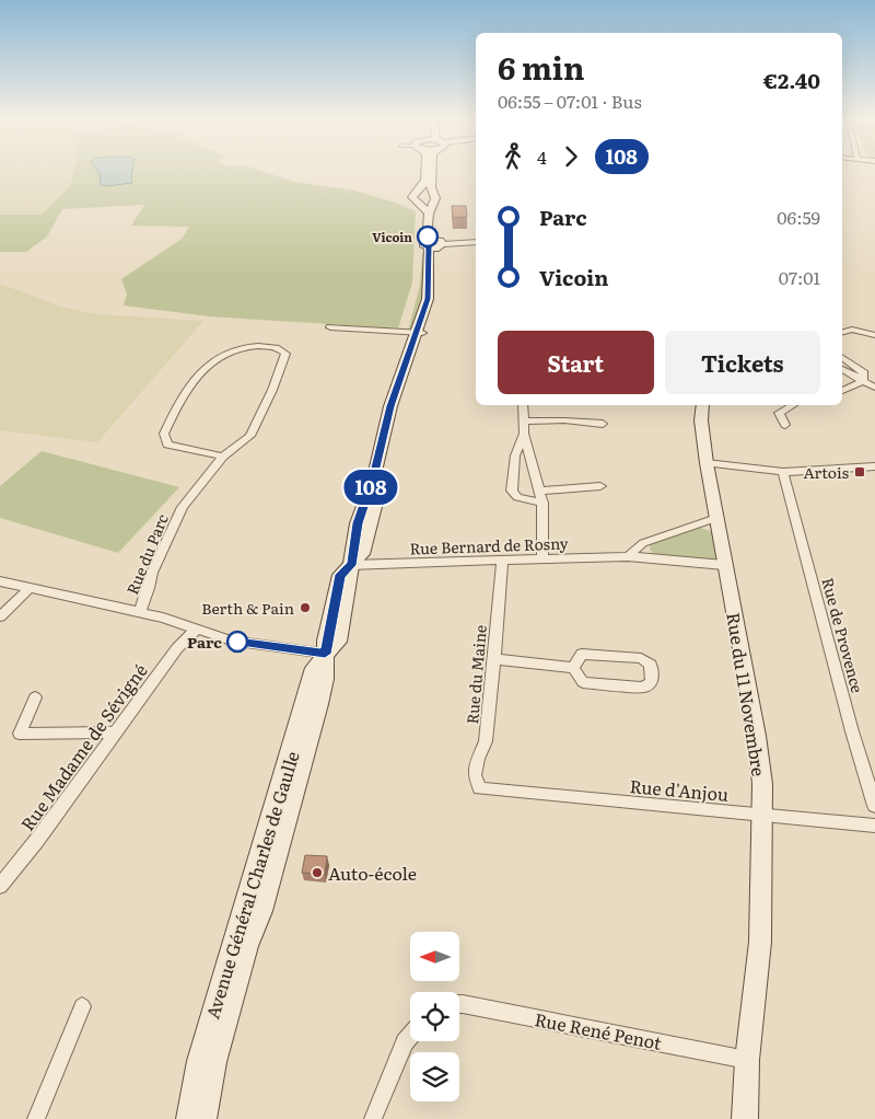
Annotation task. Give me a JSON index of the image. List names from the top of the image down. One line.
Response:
{"streets":{"main road":["Rue du 11 Novembre","Avenue Général Charles de Gaulle"],"street":["Rue Bernard de Rosny","Rue du Parc","Rue de Provence","Rue du Maine","Rue Madame de Sévigné","Rue d'Anjou","Rue René Penot"]},"crossings":[["Rue Bernard de Rosny","Rue du Maine"],["Rue Bernard de Rosny","Rue du 11 Novembre"],["Rue Bernard de Rosny","Avenue Général Charles de Gaulle"],["Rue du Maine","Rue d'Anjou"],["Rue du 11 Novembre","Rue d'Anjou"],["Rue du 11 Novembre","Rue René Penot"]],"places":{"other":["Vicoin","Berth & Pain","Parc","Auto-école"],"transit":["Artois"]},"lines":["bus line 108"],"north":"left","page":{"on_map":"108","heading":["6 min","06:55 – 07:01 · Bus","€2.40"],"legs":["4","108"],"list":[{"name":"Parc","value":"06:59"},{"name":"Vicoin","value":"07:01"}],"buttons":["Start","Tickets"]}}
